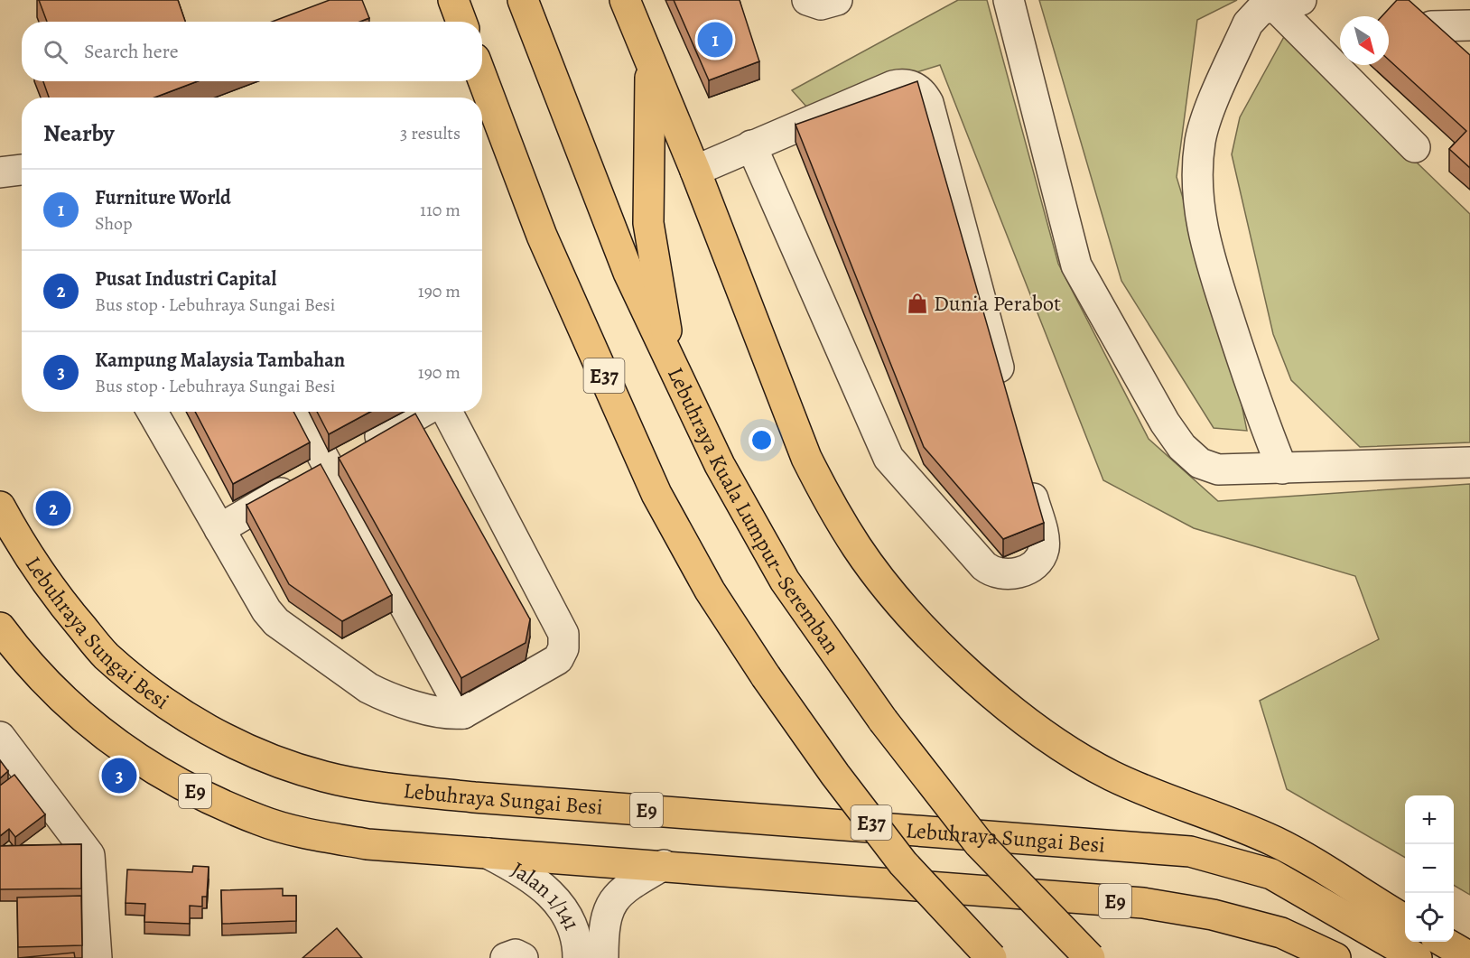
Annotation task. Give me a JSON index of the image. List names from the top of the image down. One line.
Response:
{"streets":{"highway":["E37","Lebuhraya Kuala Lumpur–Seremban","Lebuhraya Sungai Besi","E9"],"street":["Jalan 1/141"]},"crossings":[["E9","Jalan 1/141"]],"places":{"shop":["Dunia Perabot"]},"north":"bottom right","page":{"pins":["1","2","3"],"search":"Search here","heading":["Nearby","3 results"],"list":[{"mark":"1","name":"Furniture World","note":"Shop","value":"110 m"},{"mark":"2","name":"Pusat Industri Capital","note":"Bus stop · Lebuhraya Sungai Besi","value":"190 m"},{"mark":"3","name":"Kampung Malaysia Tambahan","note":"Bus stop · Lebuhraya Sungai Besi","value":"190 m"}],"map_buttons":["+","−"]}}
